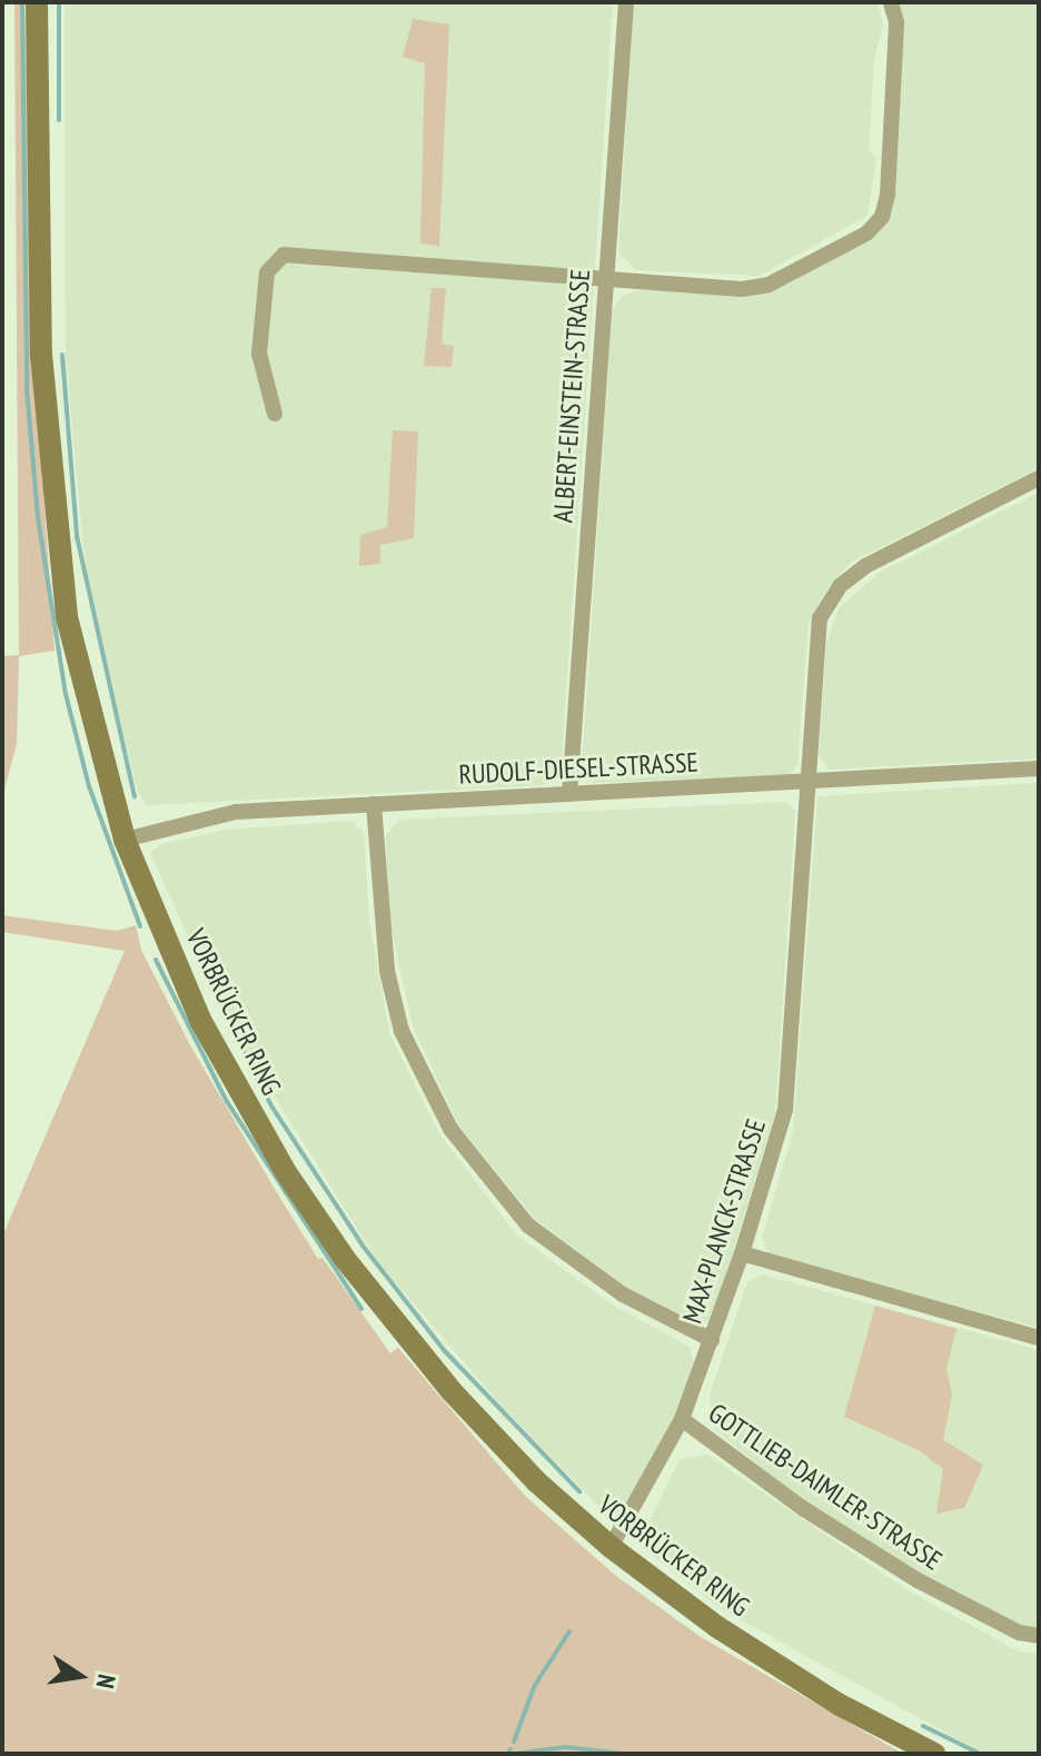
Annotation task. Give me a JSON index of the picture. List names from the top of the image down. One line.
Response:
{"streets":{"main road":["VORBRÜCKER RING"],"street":["ALBERT-EINSTEIN-STRASSE","RUDOLF-DIESEL-STRASSE","MAX-PLANCK-STRASSE","GOTTLIEB-DAIMLER-STRASSE"]},"crossings":[["ALBERT-EINSTEIN-STRASSE","RUDOLF-DIESEL-STRASSE"],["RUDOLF-DIESEL-STRASSE","VORBRÜCKER RING"],["RUDOLF-DIESEL-STRASSE","MAX-PLANCK-STRASSE"],["VORBRÜCKER RING","MAX-PLANCK-STRASSE"],["MAX-PLANCK-STRASSE","GOTTLIEB-DAIMLER-STRASSE"]],"north":"right"}
